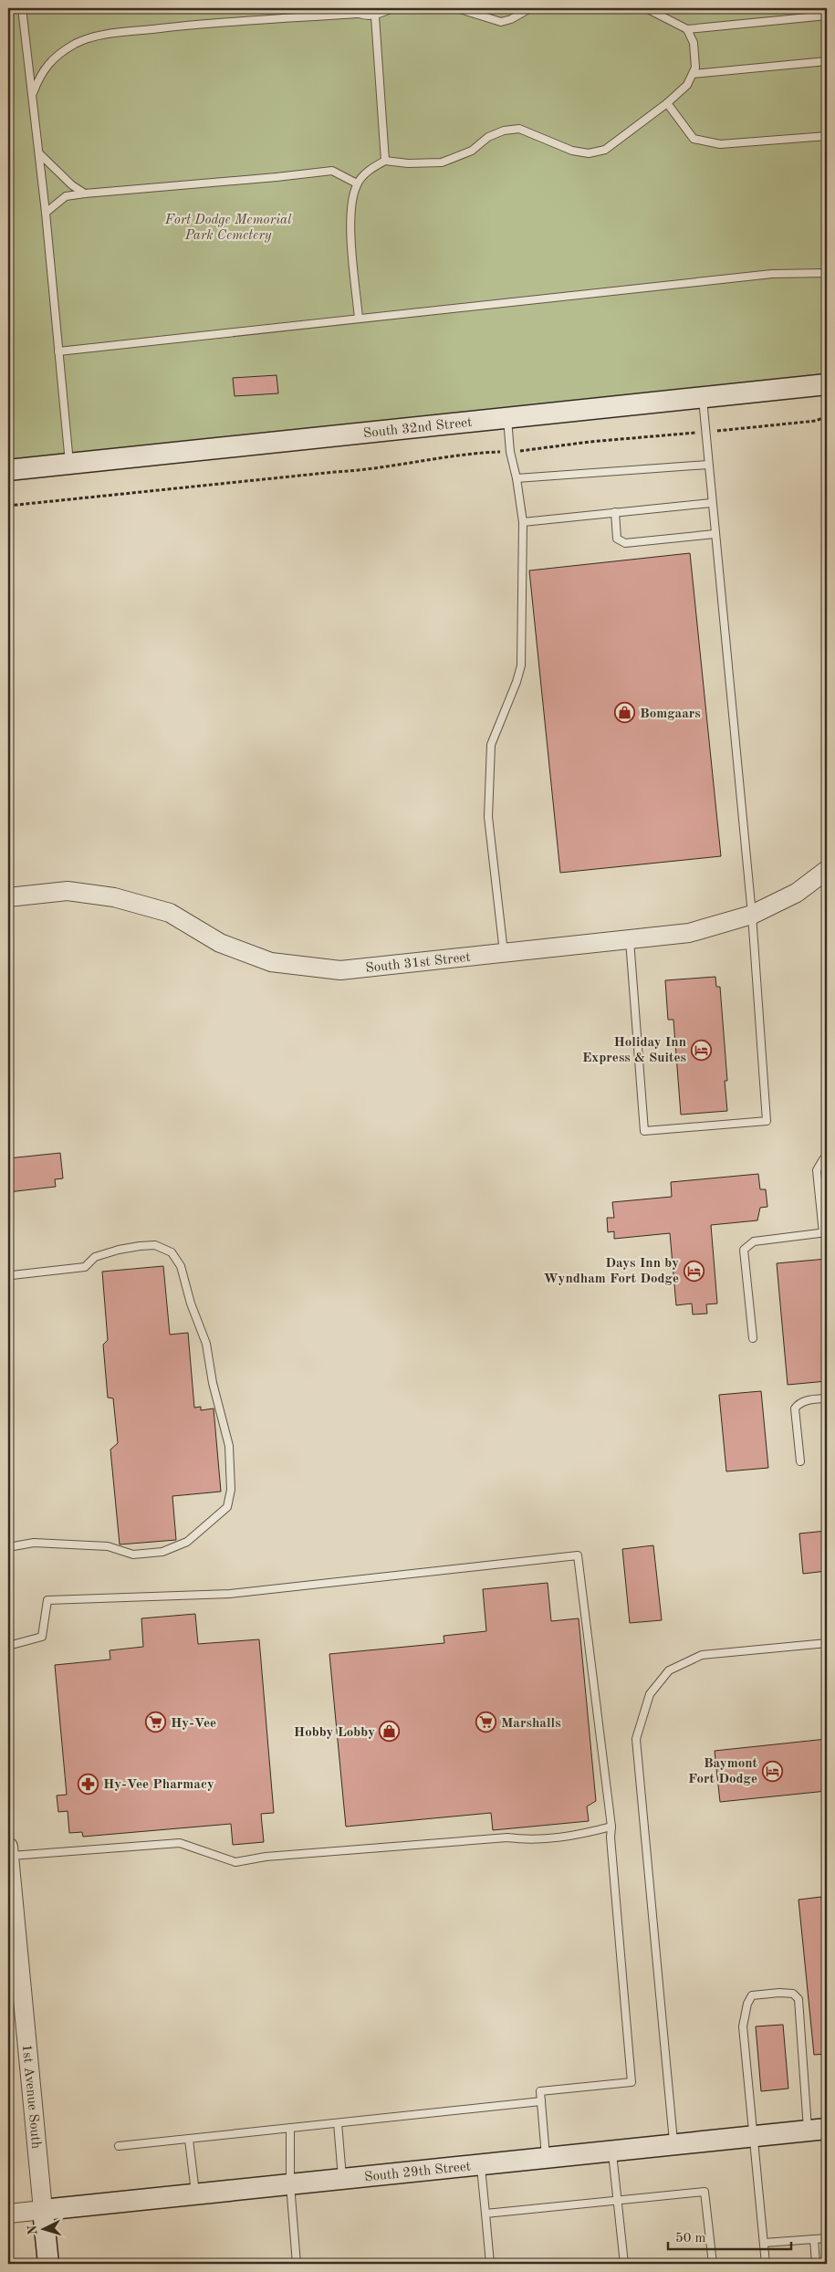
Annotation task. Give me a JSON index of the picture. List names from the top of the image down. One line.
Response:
{"streets":{"main road":["South 32nd Street","1st Avenue South","South 29th Street"],"street":["South 31st Street"]},"crossings":[["1st Avenue South","South 29th Street"]],"parks":["Fort Dodge Memorial Park Cemetery"],"places":{"shop":["Bomgaars","Hobby Lobby"],"hotel":["Holiday Inn Express & Suites","Days Inn by Wyndham Fort Dodge","Baymont Fort Dodge"],"supermarket":["Hy-Vee","Marshalls"],"pharmacy":["Hy-Vee Pharmacy"]},"scale_bar":"50 m","north":"left"}
